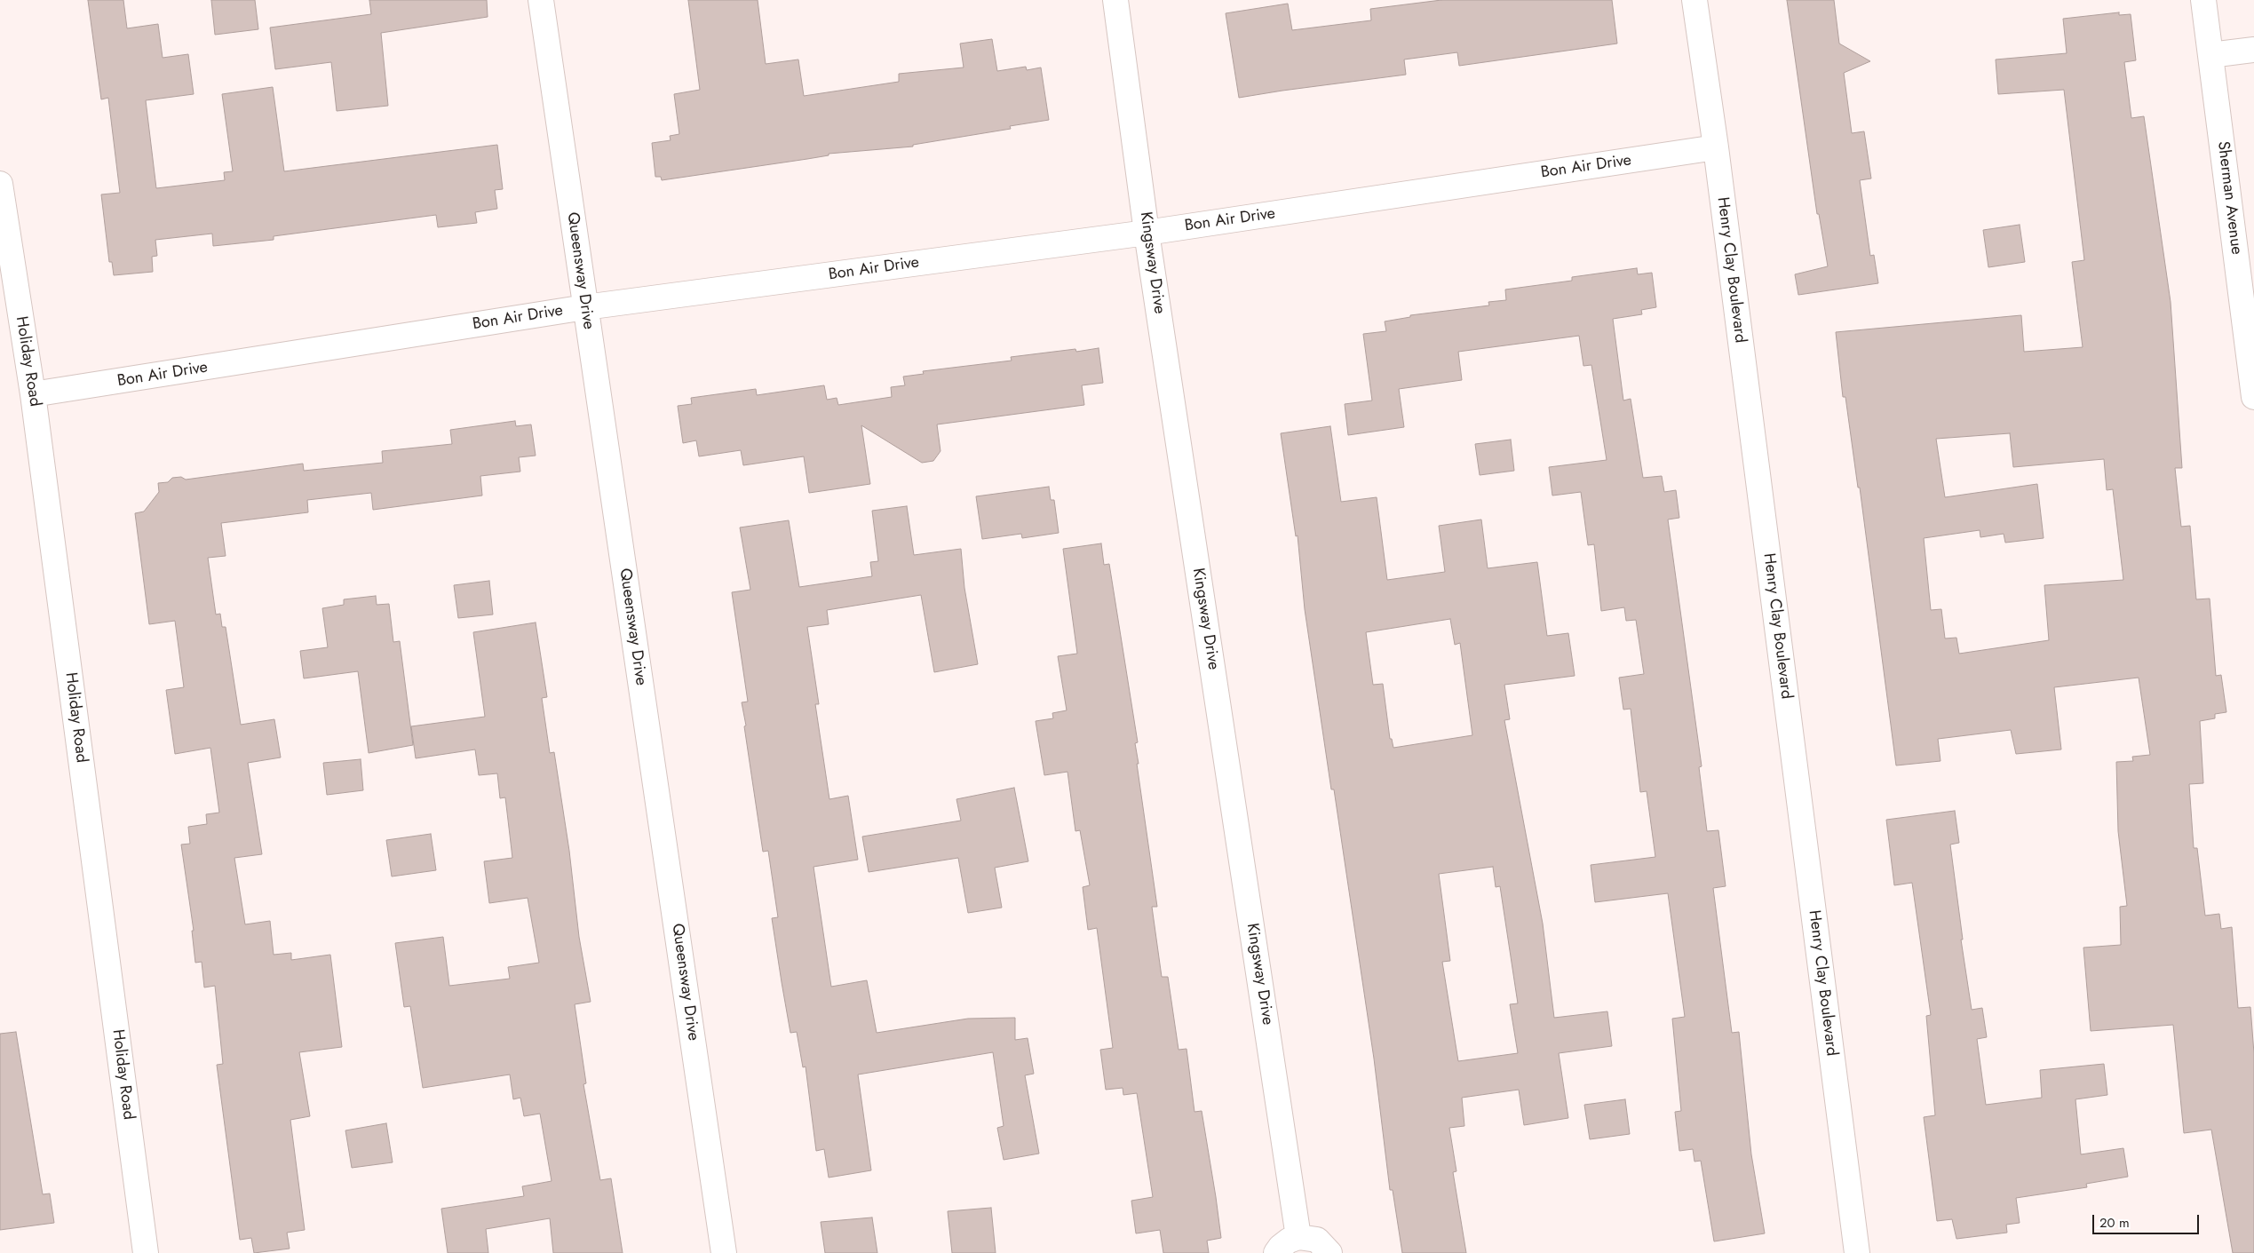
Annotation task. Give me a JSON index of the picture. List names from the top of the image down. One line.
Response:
{"streets":{"street":["Bon Air Drive","Sherman Avenue","Kingsway Drive","Henry Clay Boulevard","Queensway Drive","Holiday Road"]},"crossings":[["Bon Air Drive","Kingsway Drive"],["Bon Air Drive","Henry Clay Boulevard"],["Bon Air Drive","Queensway Drive"],["Bon Air Drive","Holiday Road"]],"scale_bar":"20 m"}
